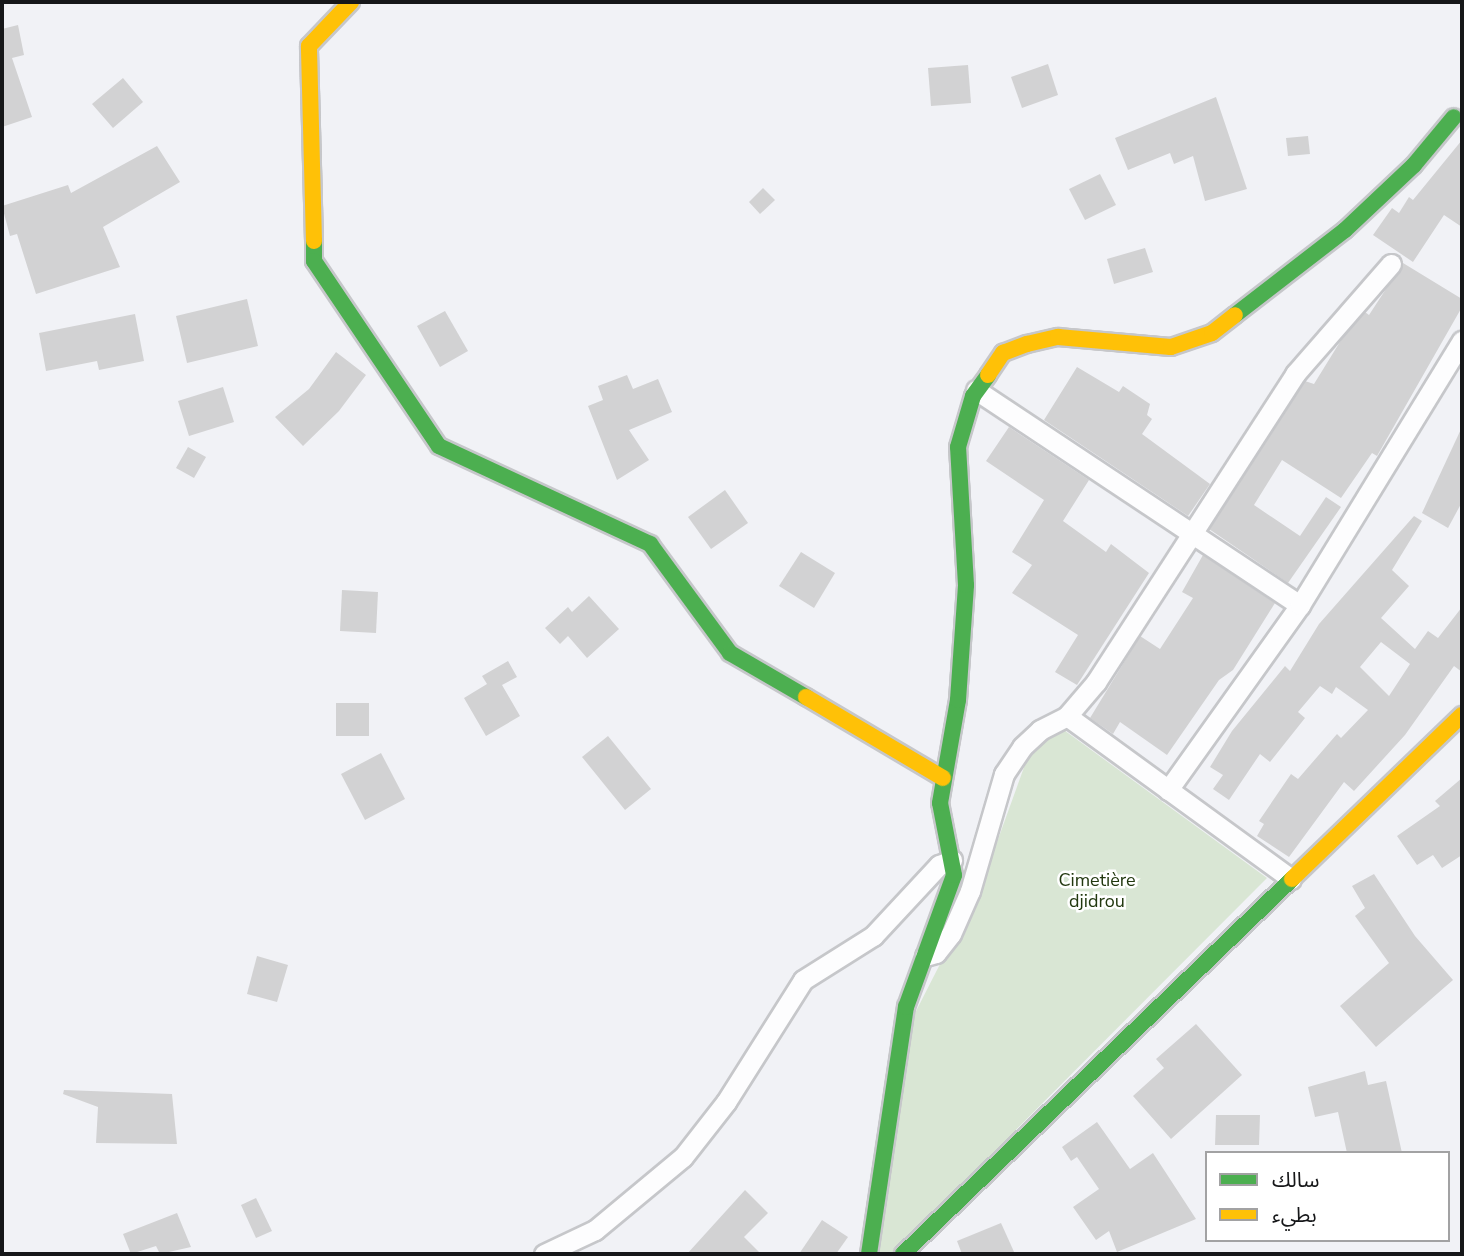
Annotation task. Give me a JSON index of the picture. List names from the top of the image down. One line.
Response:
{"parks":["Cimetière djidrou"],"legend":["سالك","بطيء"]}
